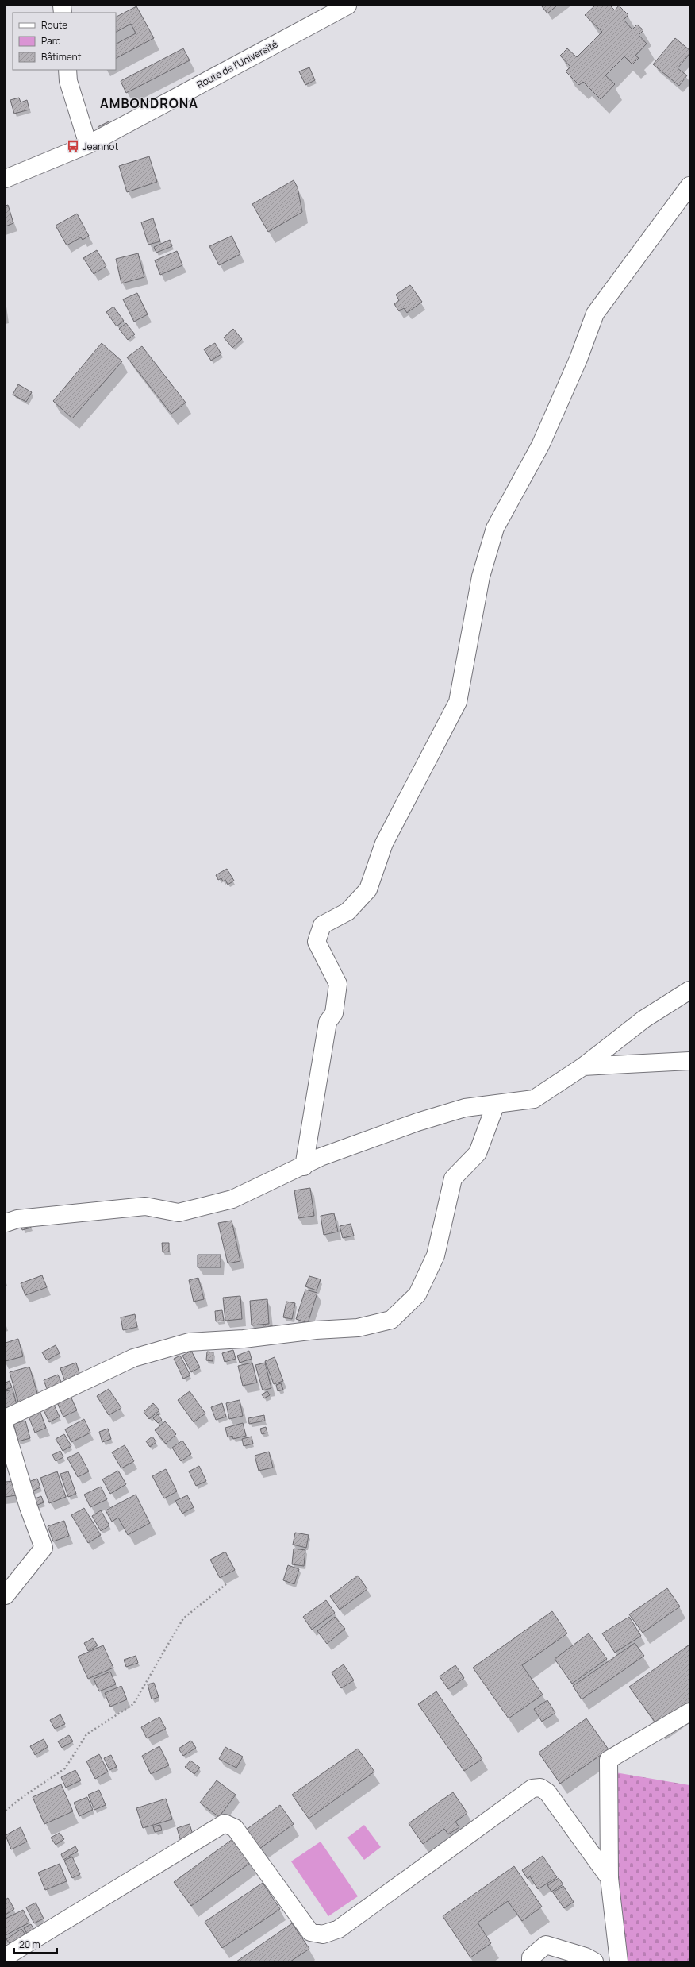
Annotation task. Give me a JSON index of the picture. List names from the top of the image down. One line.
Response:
{"streets":{"street":["Route de l'Université"]},"districts":["AMBONDRONA"],"places":{"bus stop":["Jeannot"]},"legend":["Route","Parc","Bâtiment"],"scale_bar":"20 m"}
